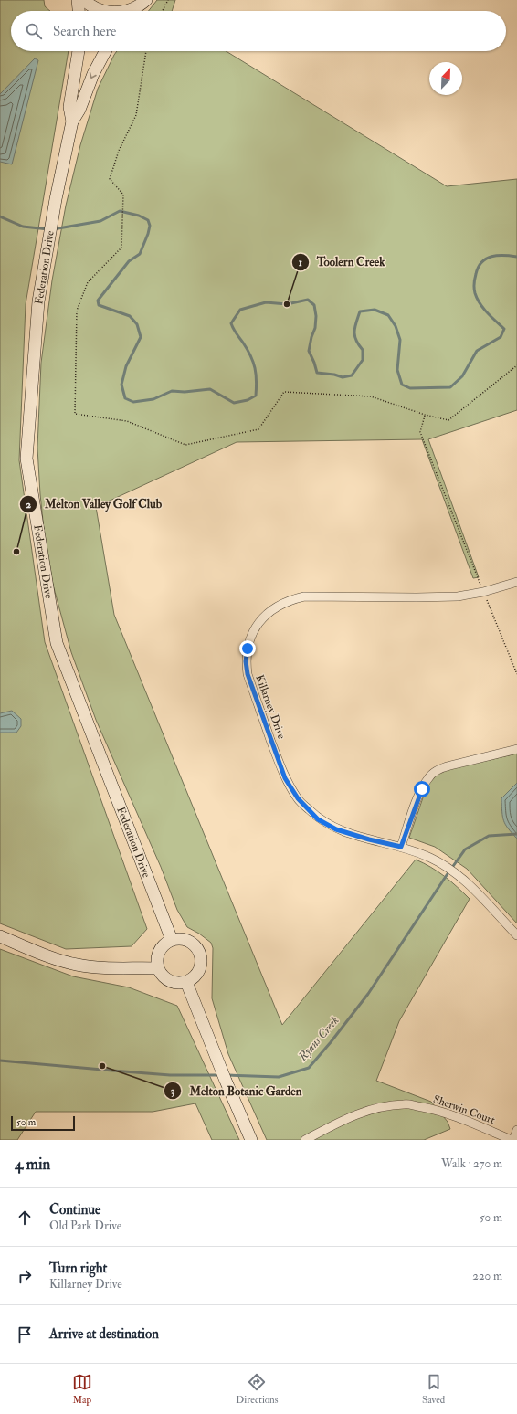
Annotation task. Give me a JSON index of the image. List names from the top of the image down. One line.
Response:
{"streets":{"main road":["Federation Drive"],"street":["Killarney Drive","Sherwin Court"]},"water":["Ryans Creek"],"places":["Toolern Creek","Melton Valley Golf Club","Melton Botanic Garden"],"scale_bar":"50 m","north":"top right","page":{"search":"Search here","scale":"50 m","heading":["4 min","Walk · 270 m"],"list":[["Continue","Old Park Drive","50 m"],["Turn right","Killarney Drive","220 m"],"Arrive at destination"],"nav":["Map","Directions","Saved"]}}
